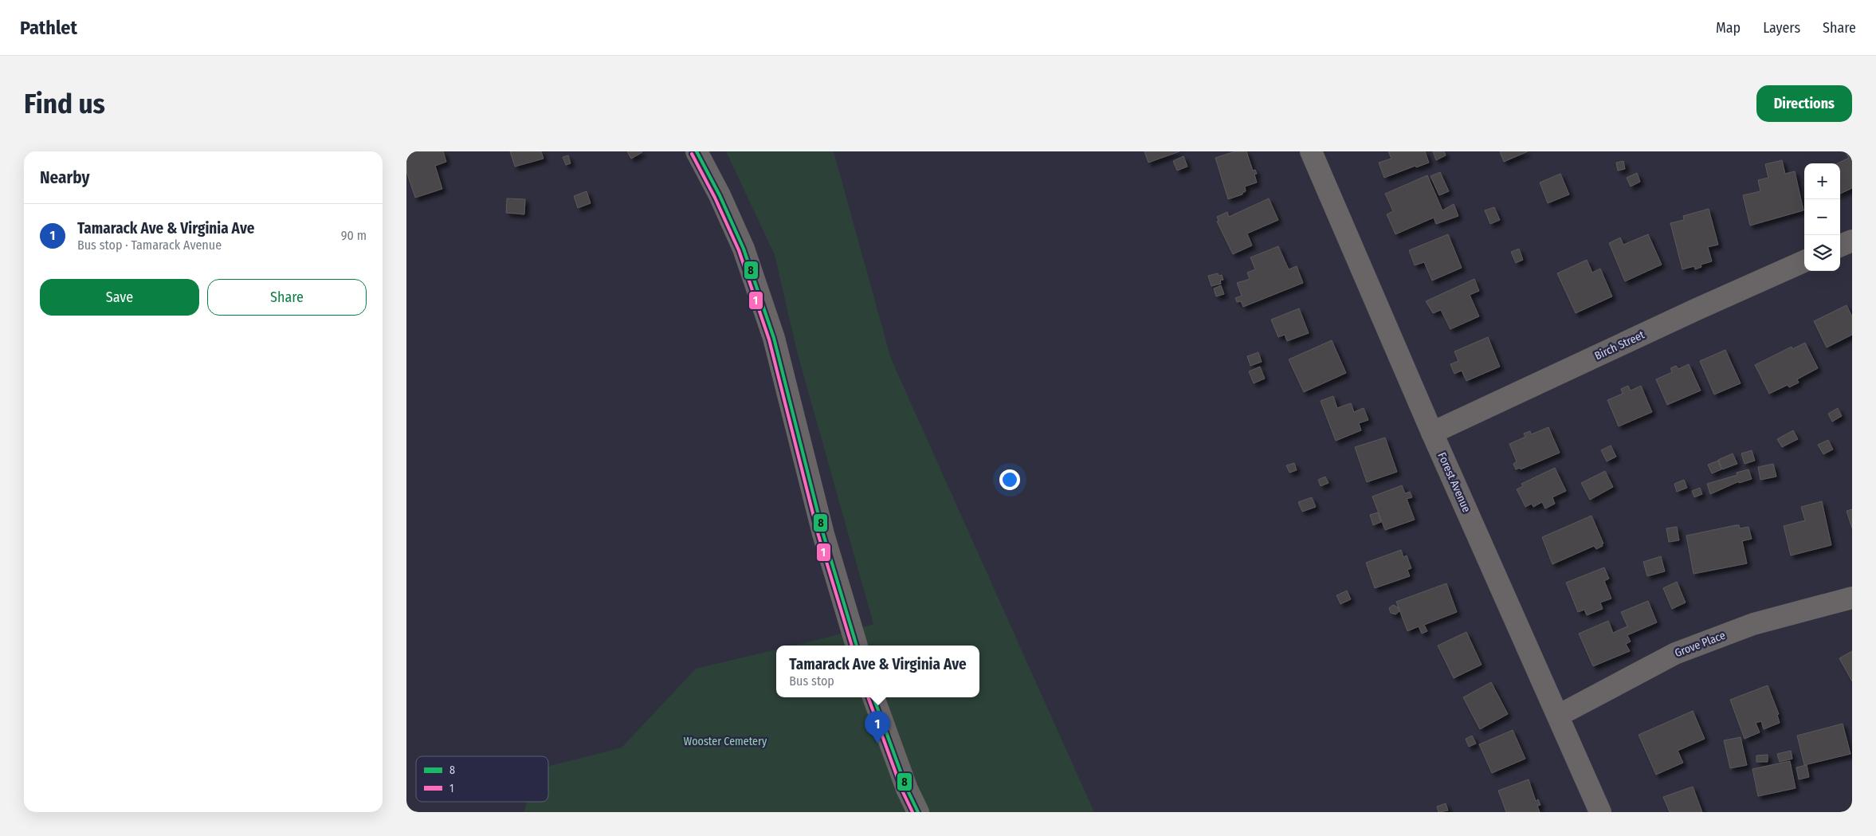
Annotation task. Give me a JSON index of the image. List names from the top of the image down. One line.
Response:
{"streets":{"street":["Birch Street","Forest Avenue","Grove Place"]},"crossings":[["Birch Street","Forest Avenue"],["Forest Avenue","Grove Place"]],"parks":["Wooster Cemetery"],"lines":["transit line 8","transit line 1"],"legend":["8","1"],"page":{"header":"Pathlet","nav":["Map","Layers","Share"],"buttons":["Directions",["Save","Share"]],"title":"Find us","heading":"Nearby","map_buttons":["+","−"],"list":[{"mark":"1","name":"Tamarack Ave & Virginia Ave","note":"Bus stop · Tamarack Avenue","value":"90 m"}],"popup":["Tamarack Ave & Virginia Ave","Bus stop"],"pins":"1"}}
